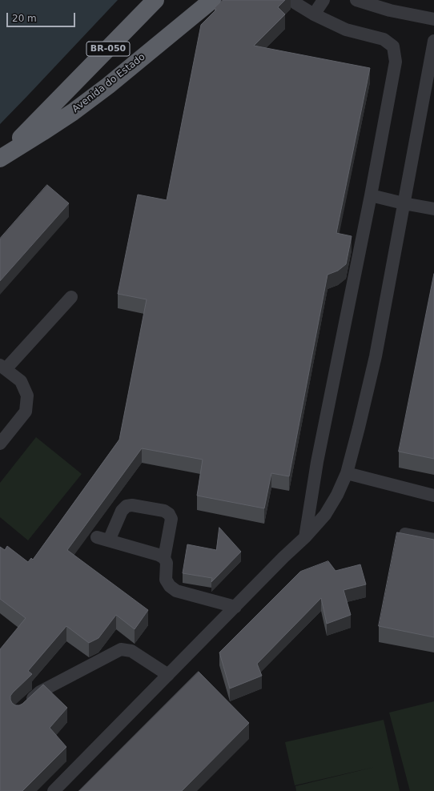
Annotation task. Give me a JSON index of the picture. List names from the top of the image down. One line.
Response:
{"streets":{"highway":["BR-050","Avenida do Estado"]},"crossings":[["BR-050","Avenida do Estado"]],"scale_bar":"20 m"}
